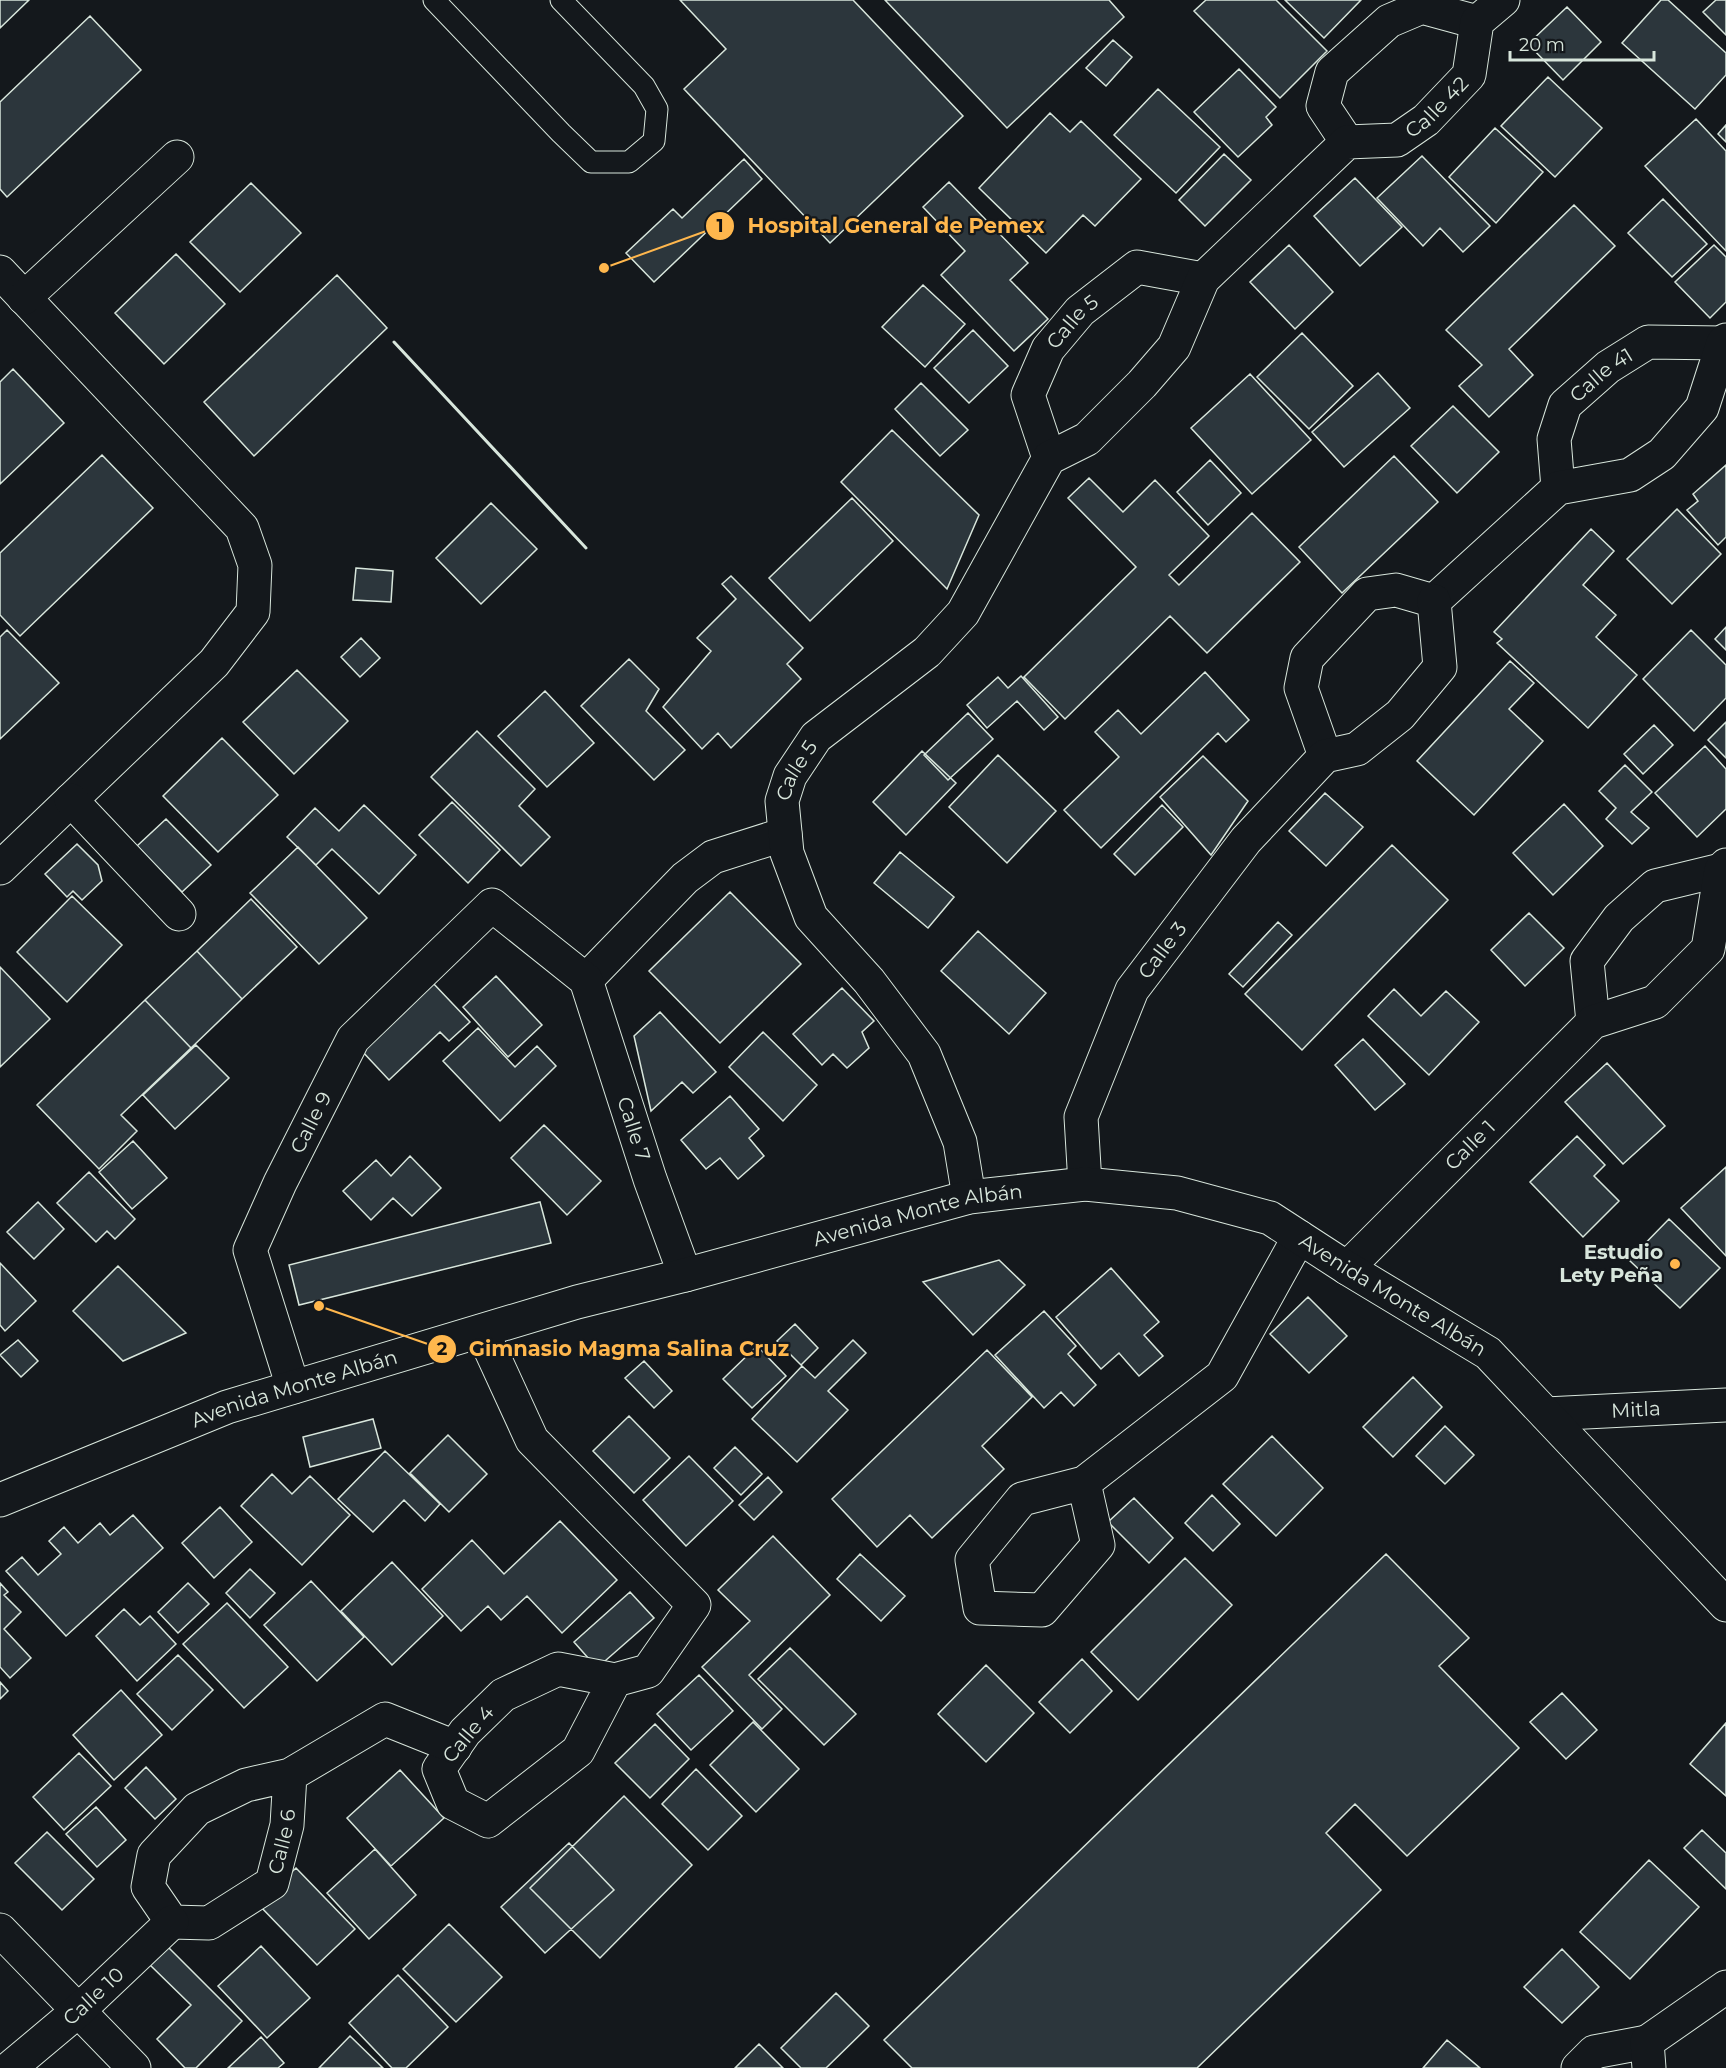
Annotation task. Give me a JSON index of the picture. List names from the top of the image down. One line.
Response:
{"streets":{"street":["Calle 42","Calle 5","Calle 41","Calle 3","Calle 9","Calle 7","Calle 1","Avenida Monte Albán","Mitla","Calle 4","Calle 6","Calle 10"]},"crossings":[["Calle 5","Avenida Monte Albán"],["Calle 3","Avenida Monte Albán"],["Calle 9","Calle 7"],["Calle 9","Avenida Monte Albán"],["Calle 7","Avenida Monte Albán"],["Calle 1","Avenida Monte Albán"],["Avenida Monte Albán","Mitla"],["Avenida Monte Albán","Calle 4"],["Calle 4","Calle 6"],["Calle 6","Calle 10"]],"places":["Hospital General de Pemex","Estudio Lety Peña","Gimnasio Magma Salina Cruz"],"scale_bar":"20 m"}
